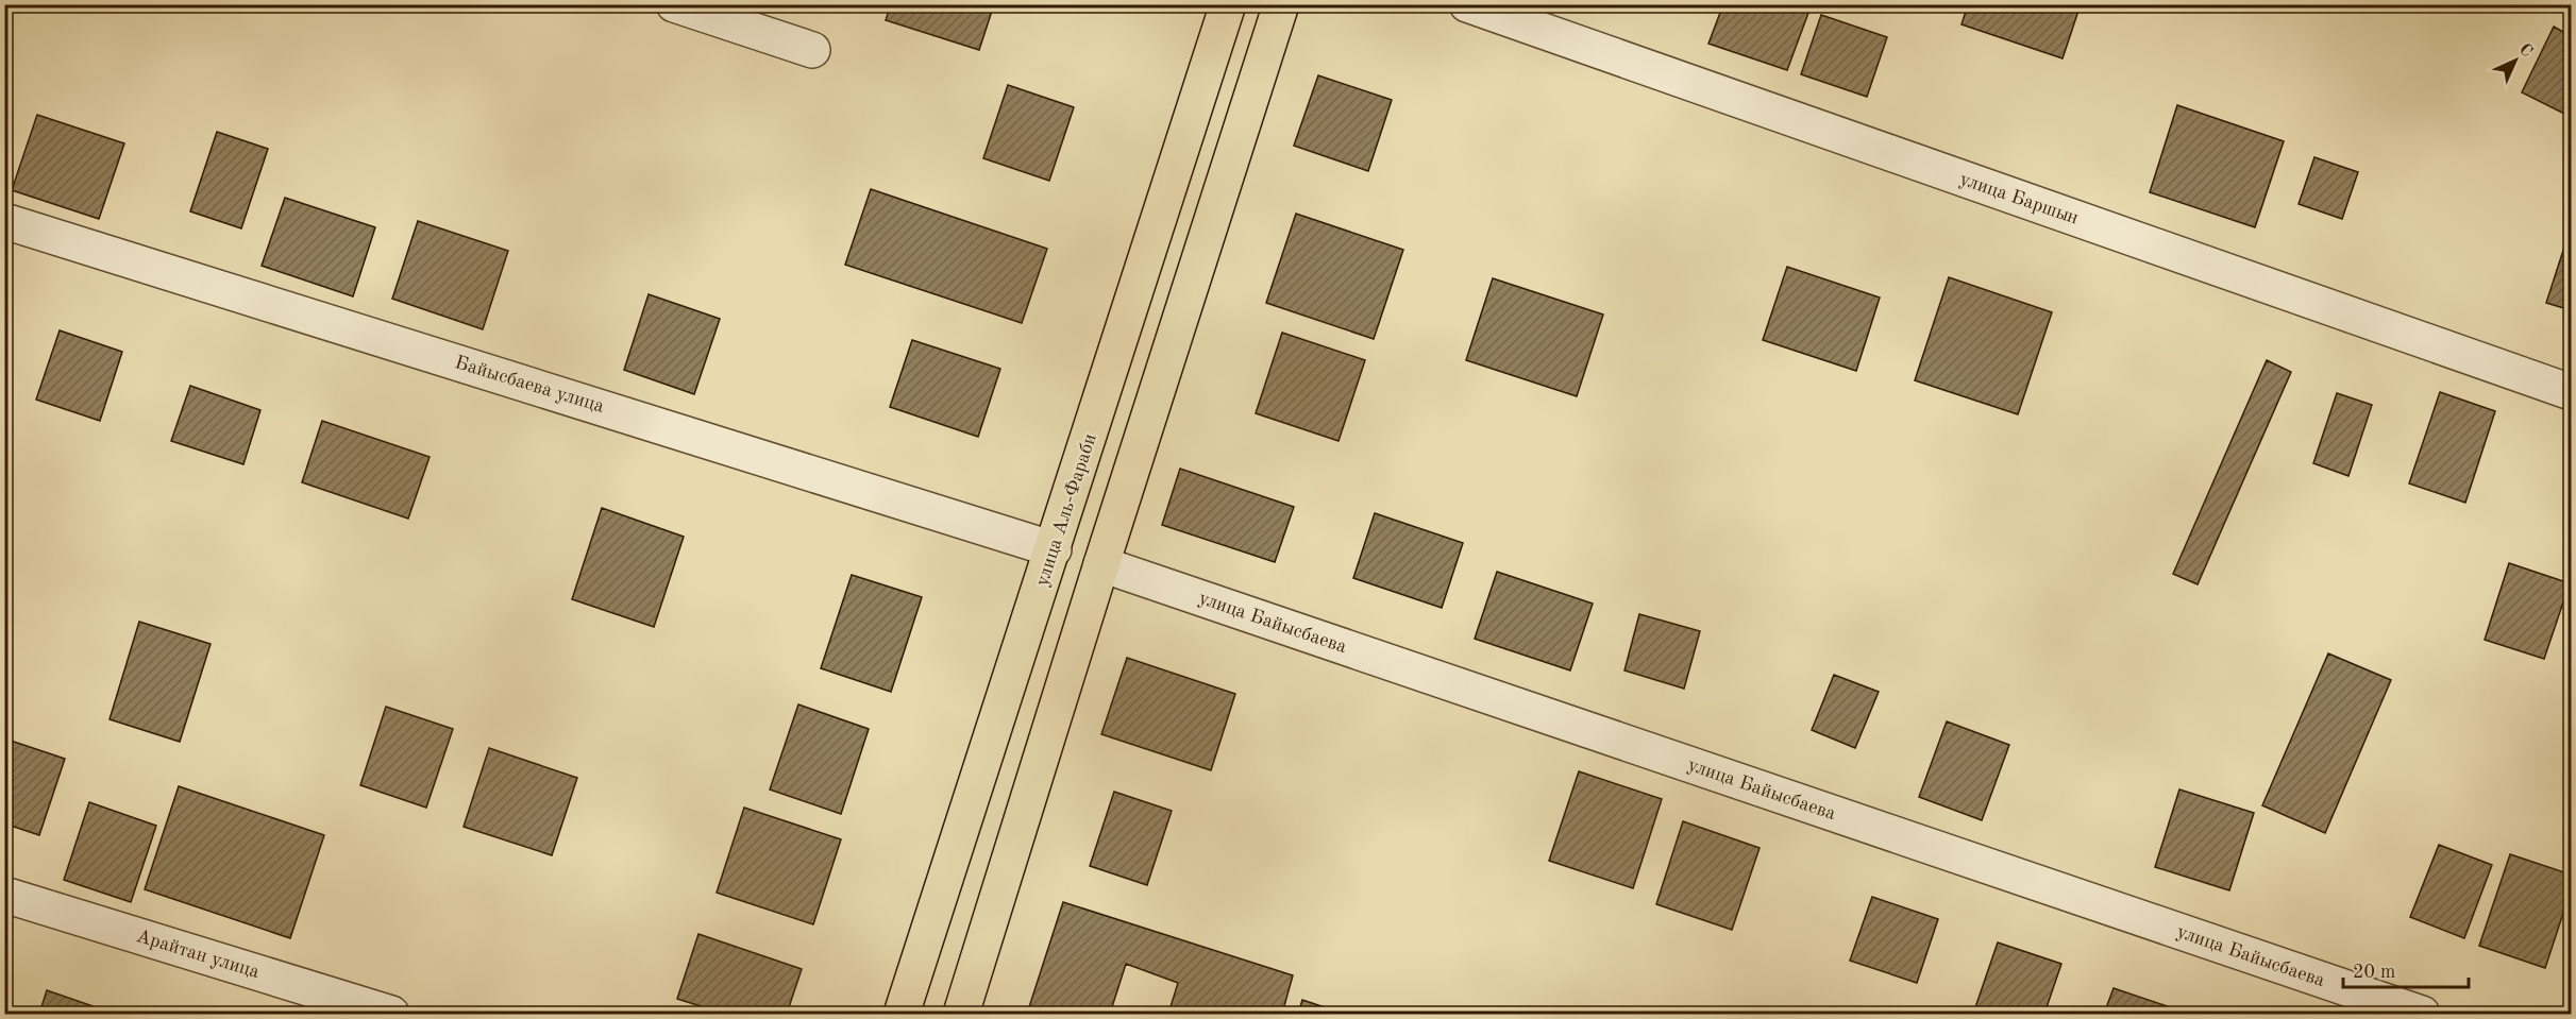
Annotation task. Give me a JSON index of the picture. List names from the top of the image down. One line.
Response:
{"streets":{"main road":["улица Аль-Фараби"],"street":["улица Баршын","Байысбаева улица","улица Байысбаева","Арайтан улица"]},"crossings":[["Байысбаева улица","улица Аль-Фараби"]],"scale_bar":"20 m","north":"top right"}
